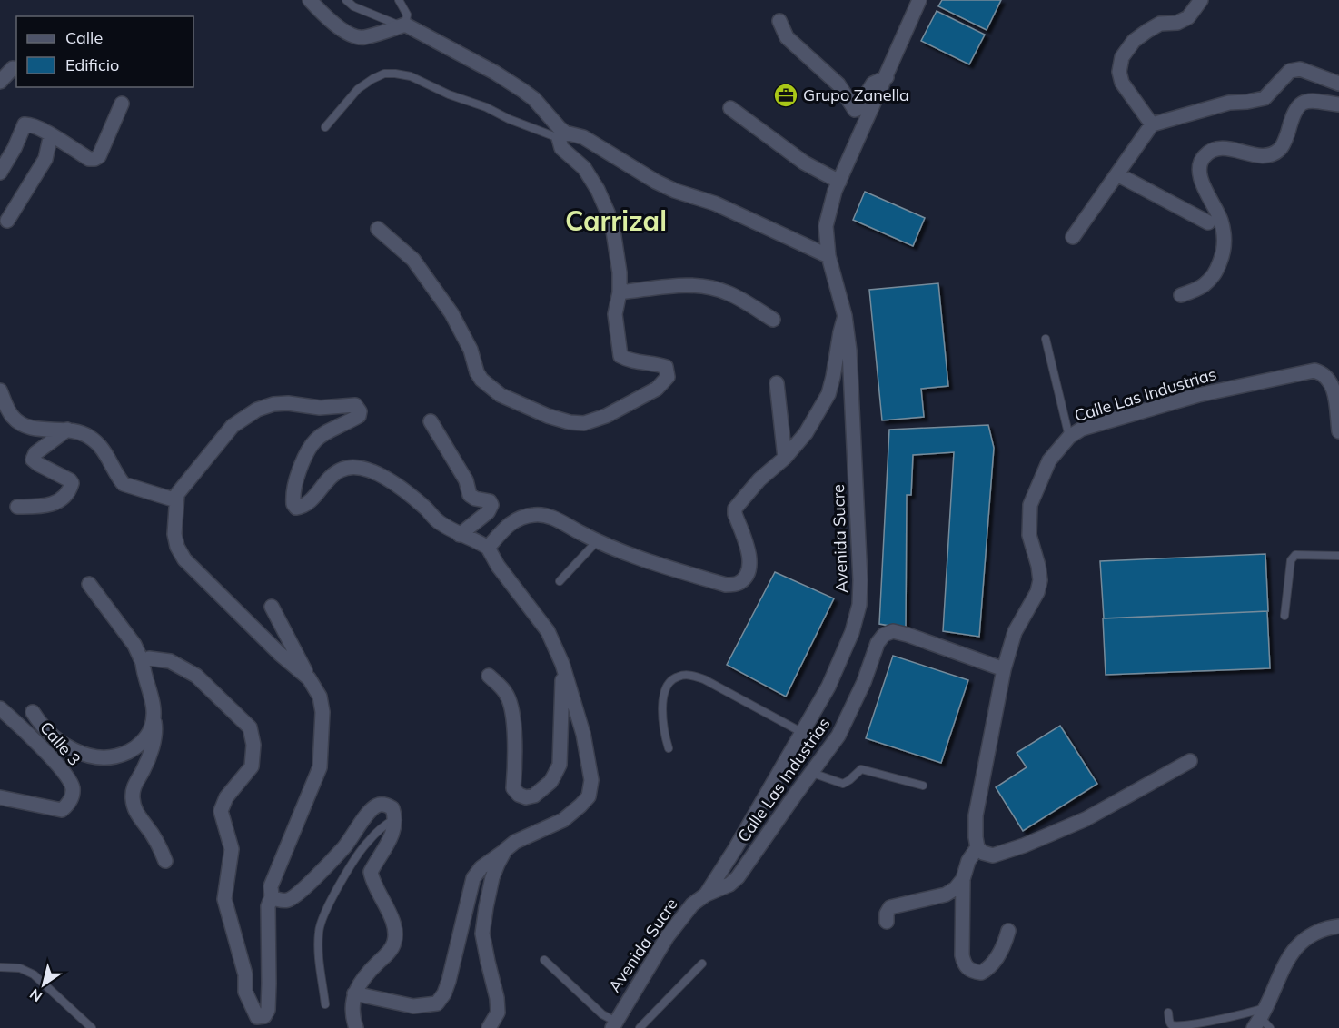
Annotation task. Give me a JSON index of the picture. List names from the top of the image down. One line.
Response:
{"streets":{"street":["Calle Las Industrias","Avenida Sucre","Calle 3"]},"crossings":[["Calle Las Industrias","Avenida Sucre"]],"districts":["Carrizal"],"places":{"office":["Grupo Zanella"]},"legend":["Calle","Edificio"],"north":"bottom left"}
